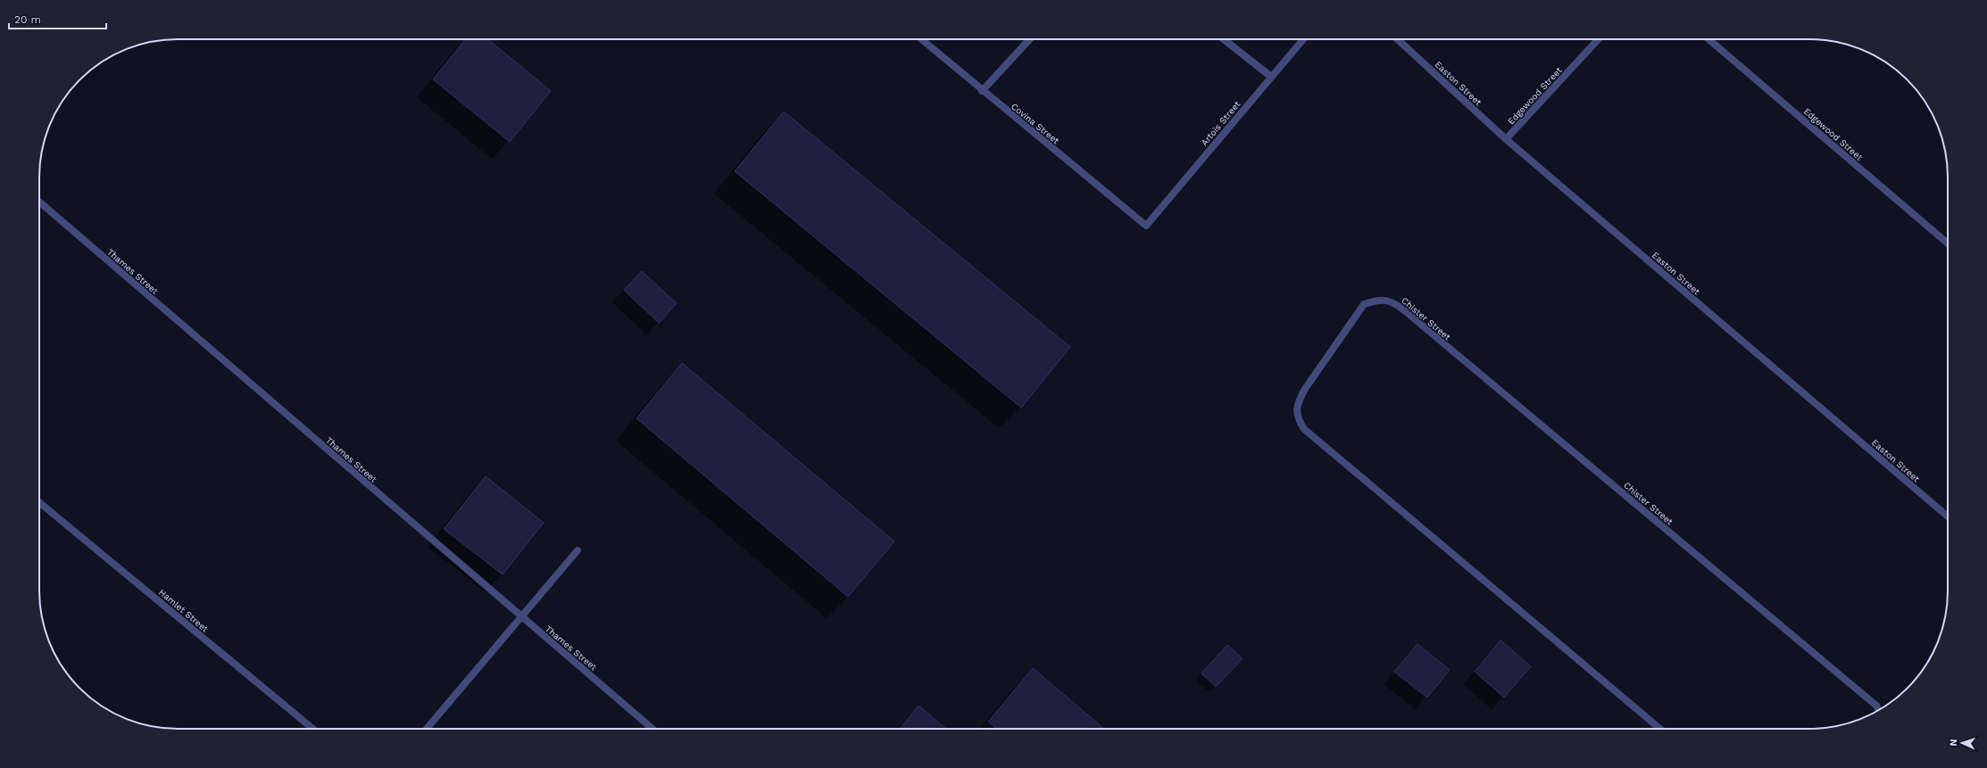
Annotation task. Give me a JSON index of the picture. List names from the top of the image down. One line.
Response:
{"streets":{"street":["Easton Street","Edgewood Street","Covina Street","Artois Street","Thames Street","Chister Street","Hamlet Street"]},"crossings":[["Easton Street","Edgewood Street"],["Covina Street","Artois Street"]],"scale_bar":"20 m","north":"left"}
